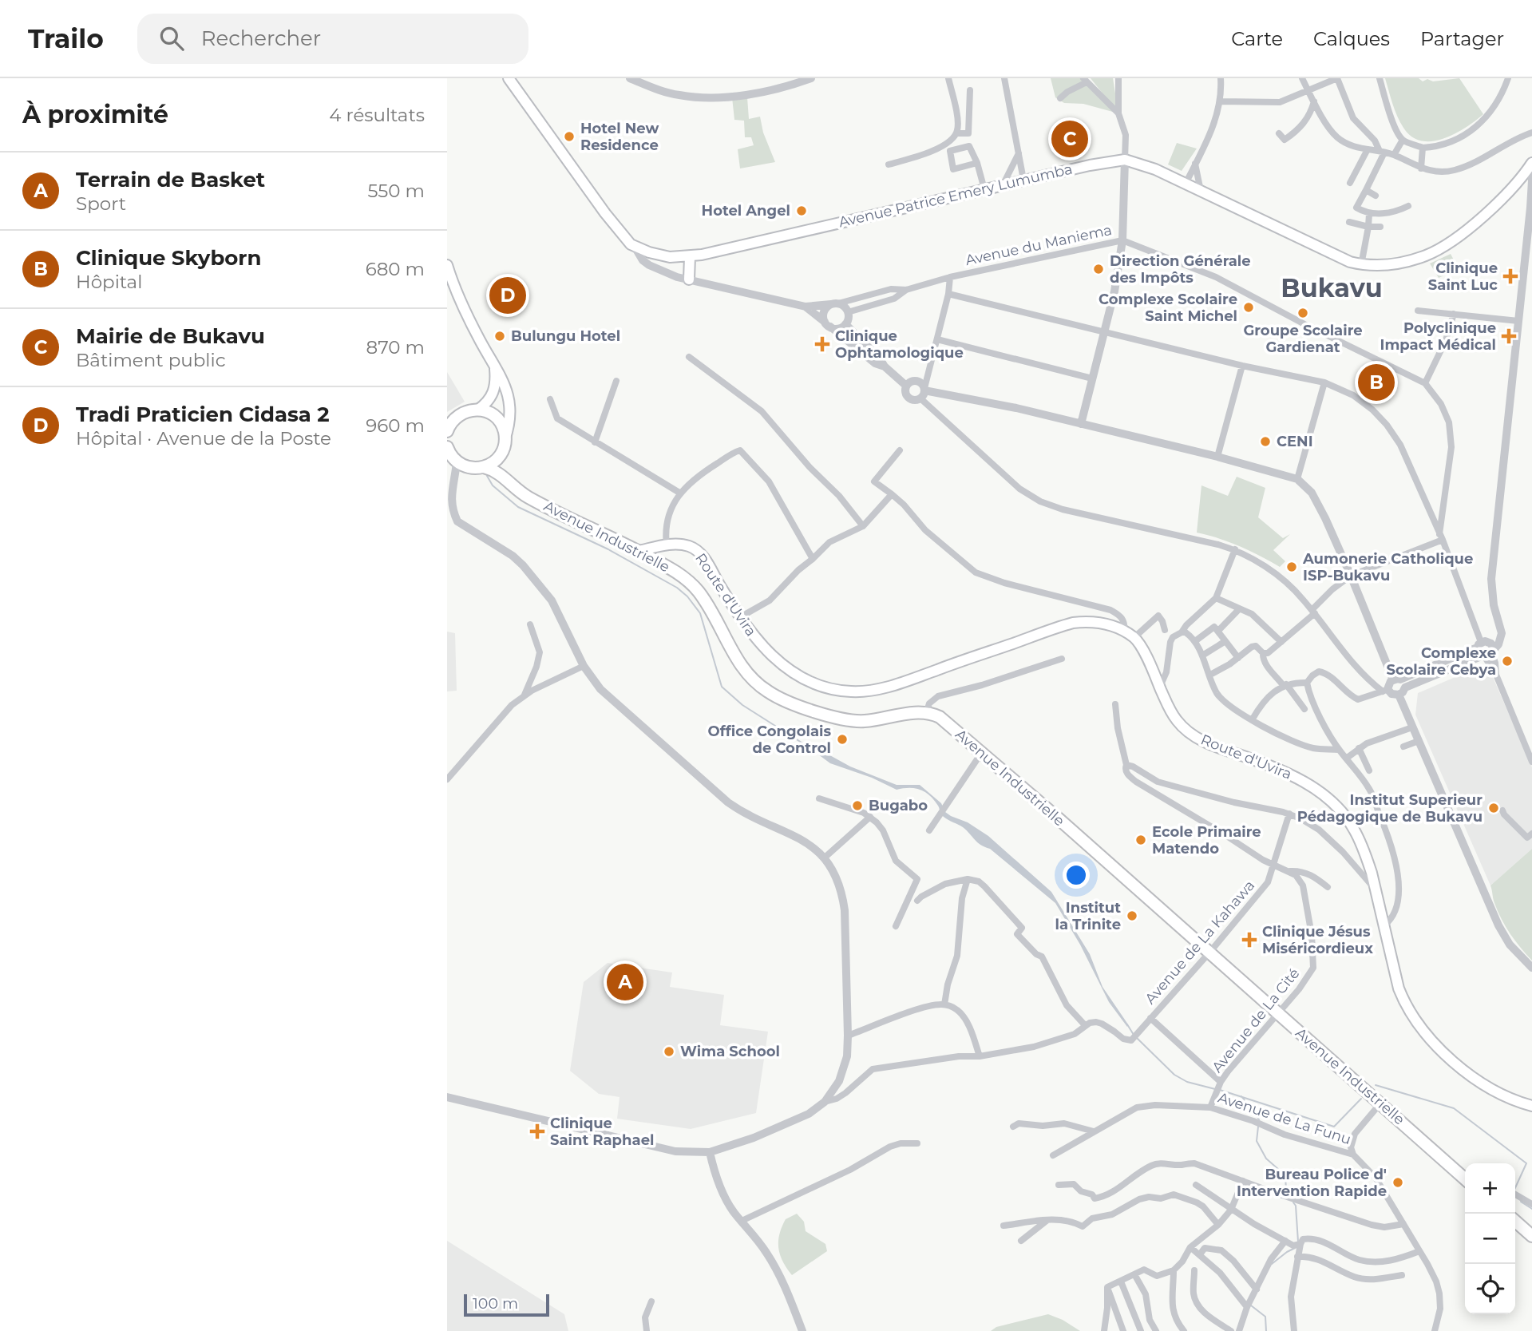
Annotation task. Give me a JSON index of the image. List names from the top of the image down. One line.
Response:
{"streets":{"highway":["Avenue Industrielle"],"main road":["Avenue Patrice Emery Lumumba","Route d'Uvira"],"street":["Avenue du Maniema","Avenue de La Kahawa","Avenue de La Cité","Avenue de La Funu"]},"crossings":[["Avenue Industrielle","Route d'Uvira"],["Avenue Industrielle","Avenue de La Kahawa"],["Avenue Industrielle","Avenue de La Cité"],["Avenue de La Kahawa","Avenue de La Cité"],["Avenue de La Cité","Avenue de La Funu"]],"districts":["Bukavu"],"places":{"other":["Hotel New Residence","Hotel Angel","Direction Générale des Impôts","Complexe Scolaire Saint Michel","Groupe Scolaire Gardienat","Bulungu Hotel","CENI","Aumonerie Catholique ISP-Bukavu","Complexe Scolaire Cebya","Office Congolais de Control","Bugabo","Institut Superieur Pédagogique de Bukavu","Ecole Primaire Matendo","Institut la Trinite","Wima School","Bureau Police d' Intervention Rapide"],"health":["Clinique Saint Luc","Polyclinique Impact Médical","Clinique Ophtamologique","Clinique Jésus Miséricordieux","Clinique Saint Raphael"]},"scale_bar":"100 m","page":{"header":"Trailo","search":"Rechercher","nav":["Carte","Calques","Partager"],"heading":["À proximité","4 résultats"],"pins":["C","D","B","A"],"list":[{"mark":"A","name":"Terrain de Basket","note":"Sport","value":"550 m"},{"mark":"B","name":"Clinique Skyborn","note":"Hôpital","value":"680 m"},{"mark":"C","name":"Mairie de Bukavu","note":"Bâtiment public","value":"870 m"},{"mark":"D","name":"Tradi Praticien Cidasa 2","note":"Hôpital · Avenue de la Poste","value":"960 m"}],"map_buttons":["+","−"],"scale":"100 m"}}
